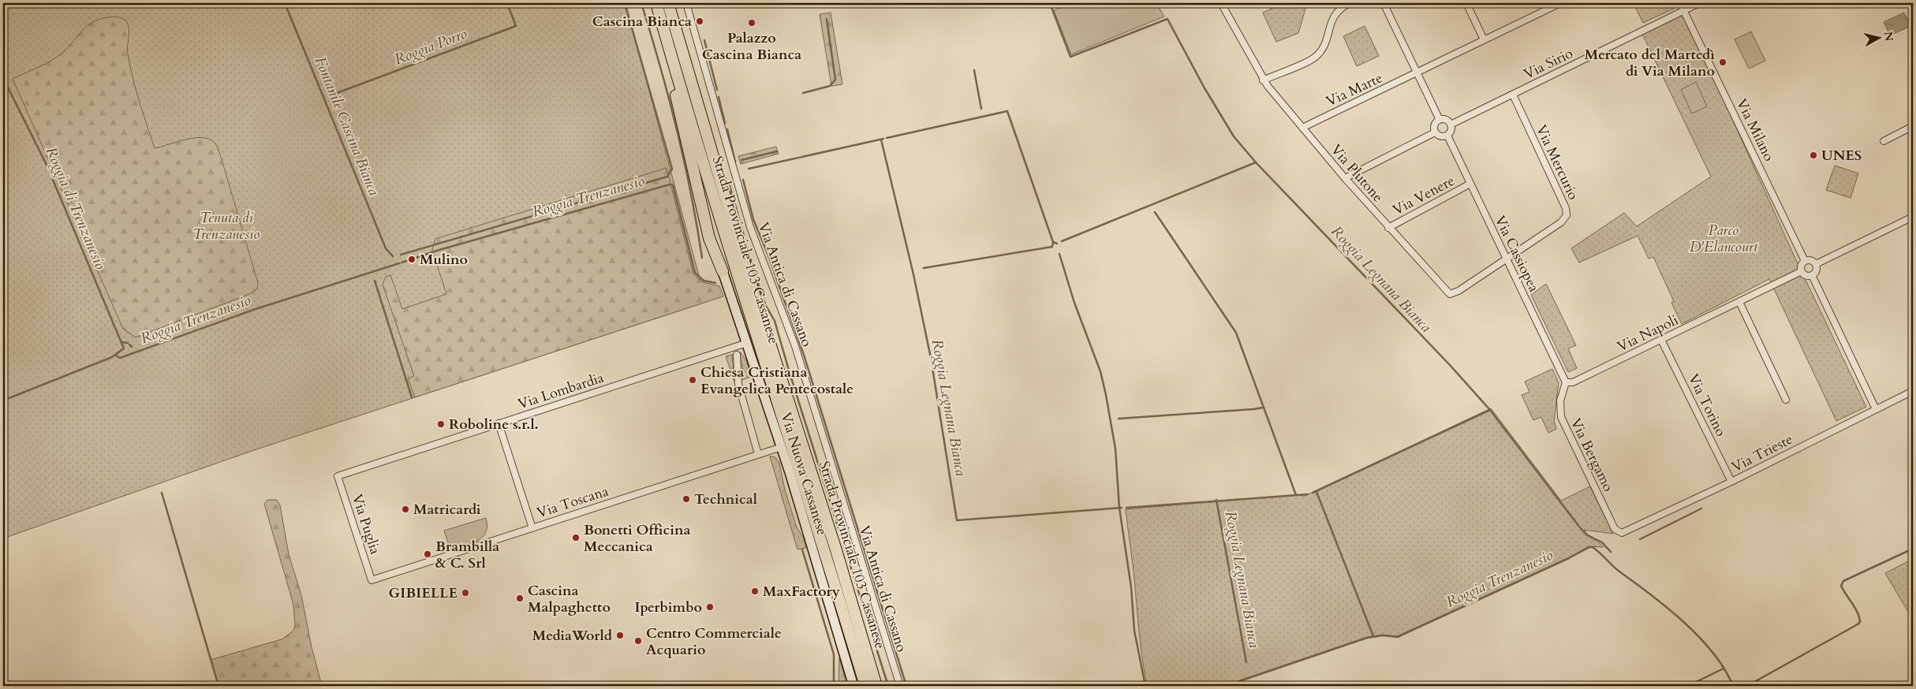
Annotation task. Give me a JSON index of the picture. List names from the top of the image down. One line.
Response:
{"streets":{"highway":["Strada Provinciale 103 Cassanese"],"street":["Via Sirio","Via Marte","Via Milano","Via Mercurio","Via Plutone","Via Venere","Via Cassiopea","Via Antica di Cassano","Via Napoli","Via Lombardia","Via Torino","Via Trieste","Via Bergamo","Via Nuova Cassanese","Via Toscana","Via Puglia"]},"crossings":[["Via Sirio","Via Milano"],["Via Sirio","Via Mercurio"],["Via Sirio","Via Cassiopea"],["Via Marte","Via Plutone"],["Via Milano","Via Napoli"],["Via Mercurio","Via Plutone"],["Via Mercurio","Via Cassiopea"],["Via Plutone","Via Venere"],["Via Plutone","Via Cassiopea"],["Via Venere","Via Cassiopea"],["Via Cassiopea","Via Napoli"],["Via Cassiopea","Via Bergamo"],["Via Napoli","Via Torino"],["Via Napoli","Via Bergamo"],["Via Lombardia","Via Nuova Cassanese"],["Via Lombardia","Via Puglia"],["Via Torino","Via Trieste"],["Via Trieste","Via Bergamo"],["Via Nuova Cassanese","Via Toscana"],["Via Toscana","Via Puglia"]],"water":["Roggia Porro","Fontanile Cascina Bianca","Roggia Trenzanesio","Roggia di Trenzanesio","Roggia Legnana Bianca"],"parks":["Tenuta di Trenzanesio","Parco D'Elancourt"],"places":["Cascina Bianca","Palazzo Cascina Bianca","Mercato del Martedì di Via Milano","UNES","Mulino","Chiesa Cristiana Evangelica Pentecostale","Roboline s.r.l.","Technical","Matricardi","Bonetti Officina Meccanica","Brambilla & C. Srl","MaxFactory","GIBIELLE","Cascina Malpaghetto","Iperbimbo","MediaWorld","Centro Commerciale Acquario"],"north":"right"}
